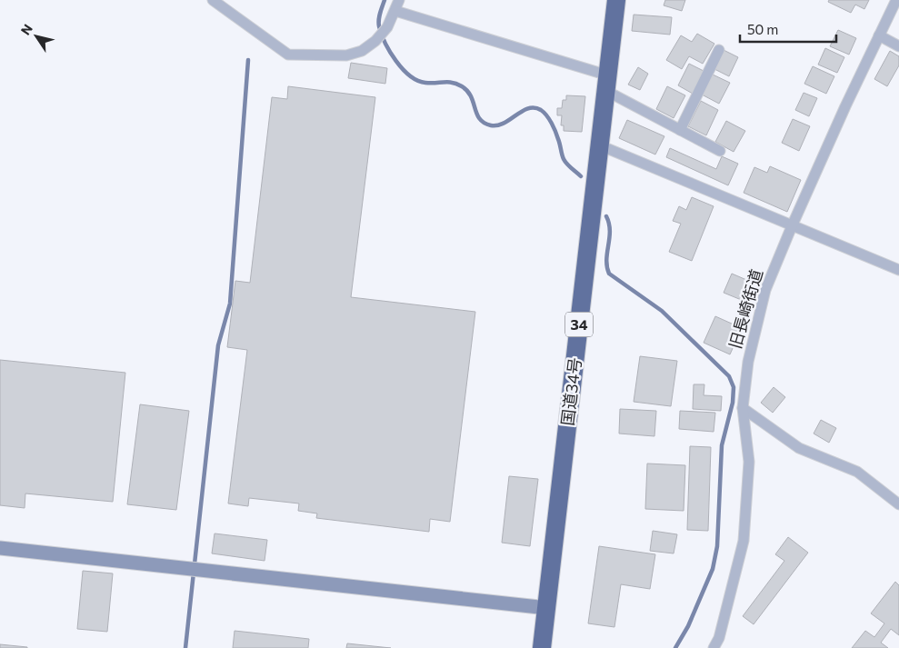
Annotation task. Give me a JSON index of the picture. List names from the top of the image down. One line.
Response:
{"streets":{"highway":["34","国道34号"],"street":["旧長崎街道"]},"scale_bar":"50 m","north":"top left"}
